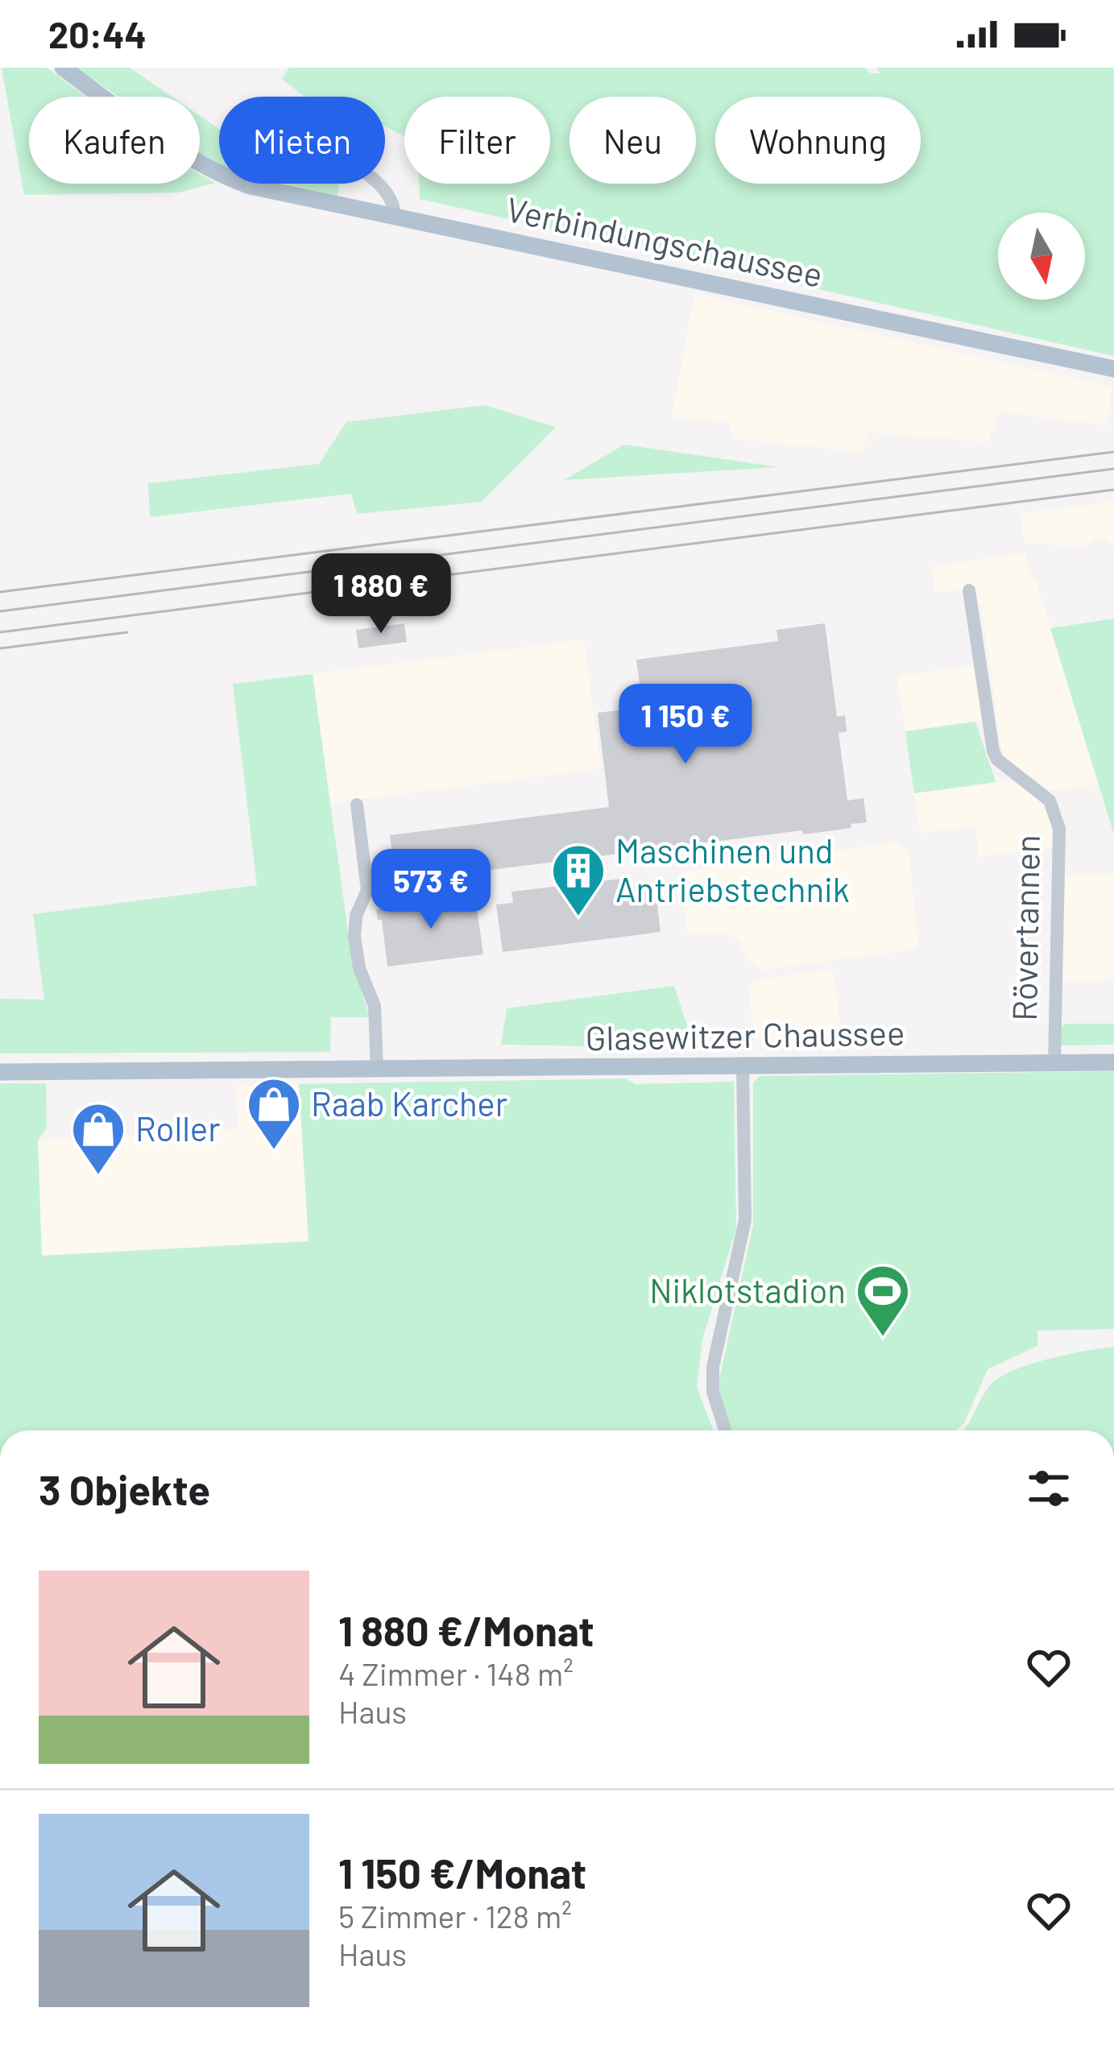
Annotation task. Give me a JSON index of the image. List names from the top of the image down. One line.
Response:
{"streets":{"main road":["Verbindungschaussee","Glasewitzer Chaussee"],"street":["Rövertannen"]},"crossings":[["Rövertannen","Glasewitzer Chaussee"]],"places":{"building":["Maschinen und Antriebstechnik"],"shop":["Raab Karcher","Roller"],"sports":["Niklotstadion"]},"north":"bottom","page":{"status":"20:44","chip":["Kaufen","Mieten","Filter","Neu","Wohnung"],"price":["1 880 €","1 150 €","573 €"],"heading":"3 Objekte","list":[{"name":"1 880 €/Monat","note":"4 Zimmer · 148 m² · Haus"},{"name":"1 150 €/Monat","note":"5 Zimmer · 128 m² · Haus"}]}}
